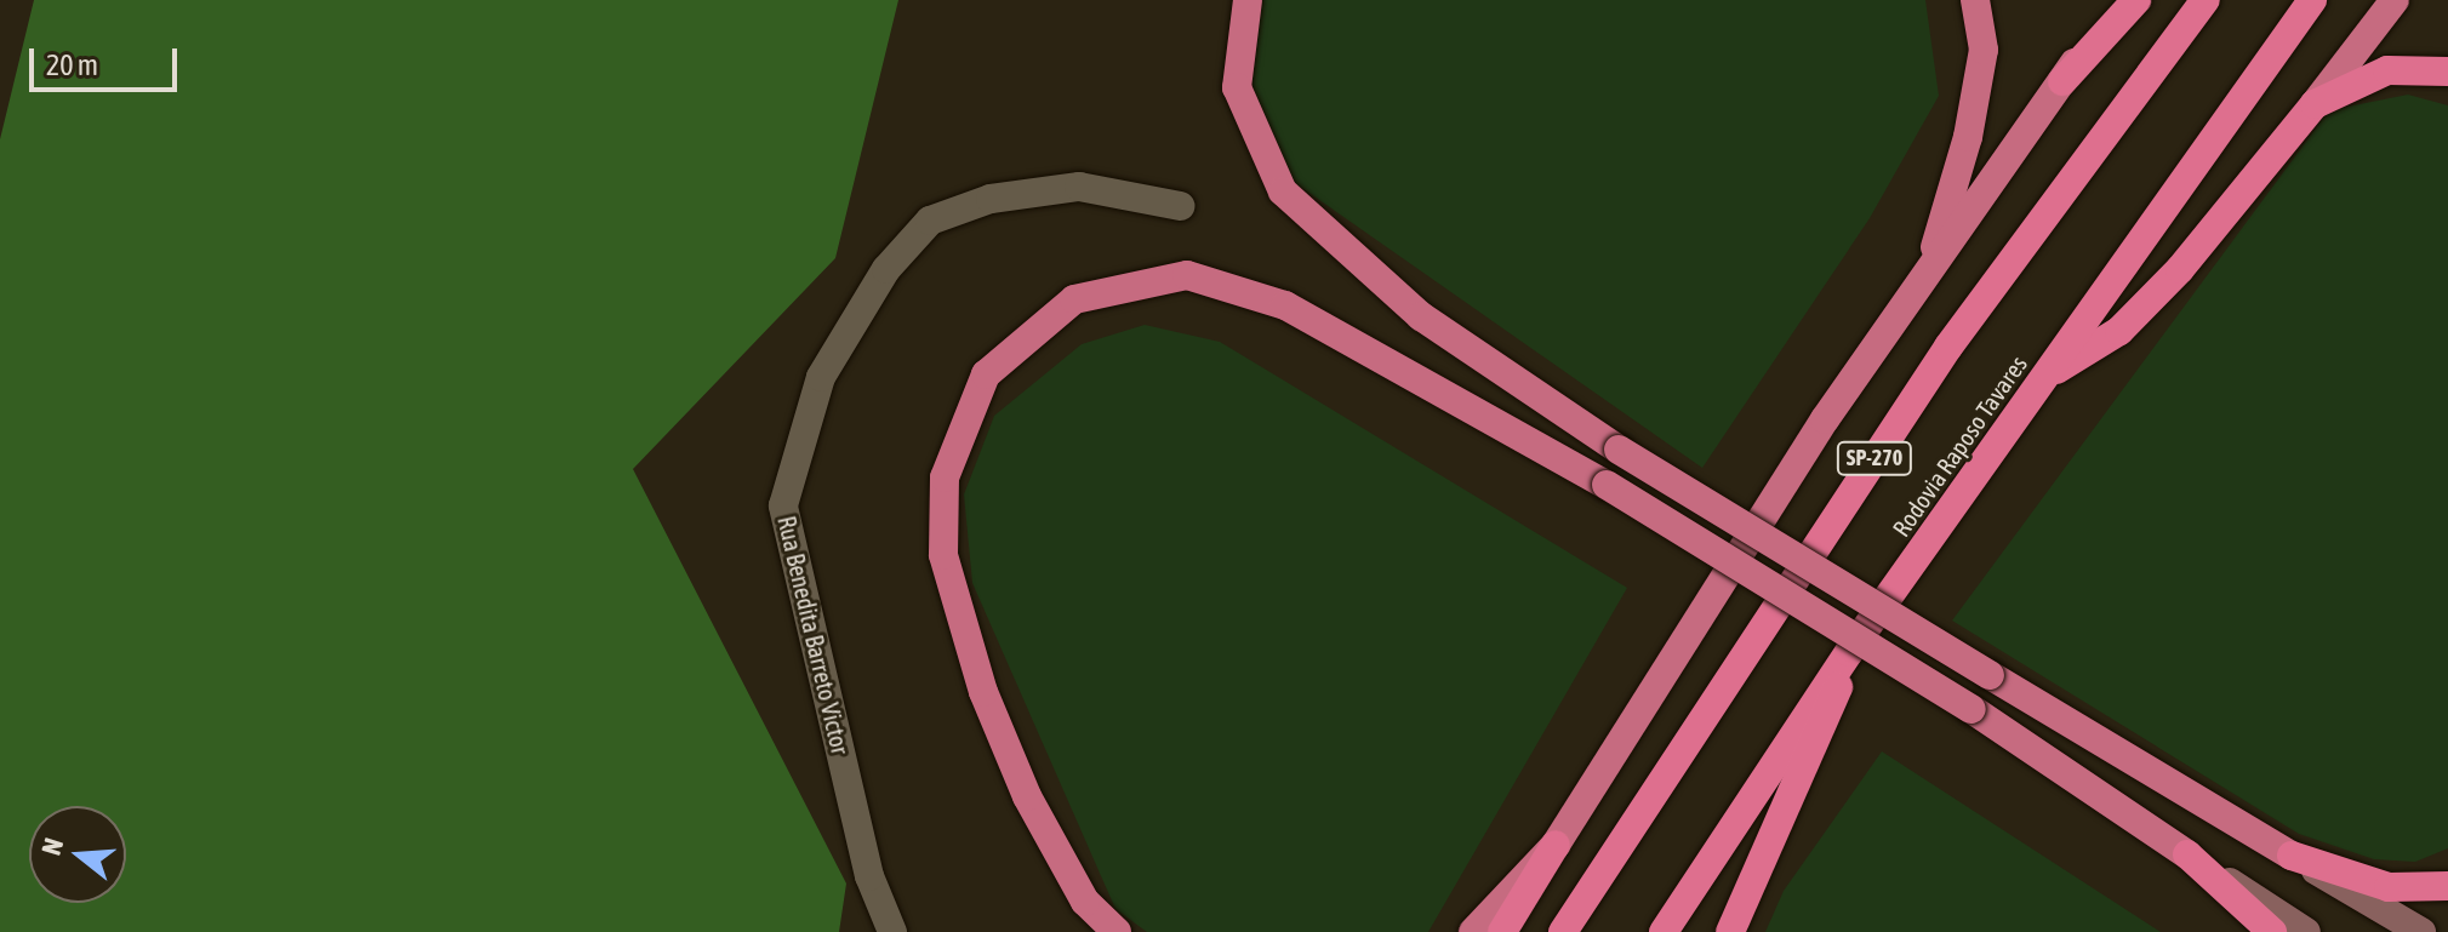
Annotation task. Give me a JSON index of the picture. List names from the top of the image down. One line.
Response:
{"streets":{"highway":["Rodovia Raposo Tavares","SP-270"],"street":["Rua Benedita Barreto Victor"]},"scale_bar":"20 m","north":"left"}
